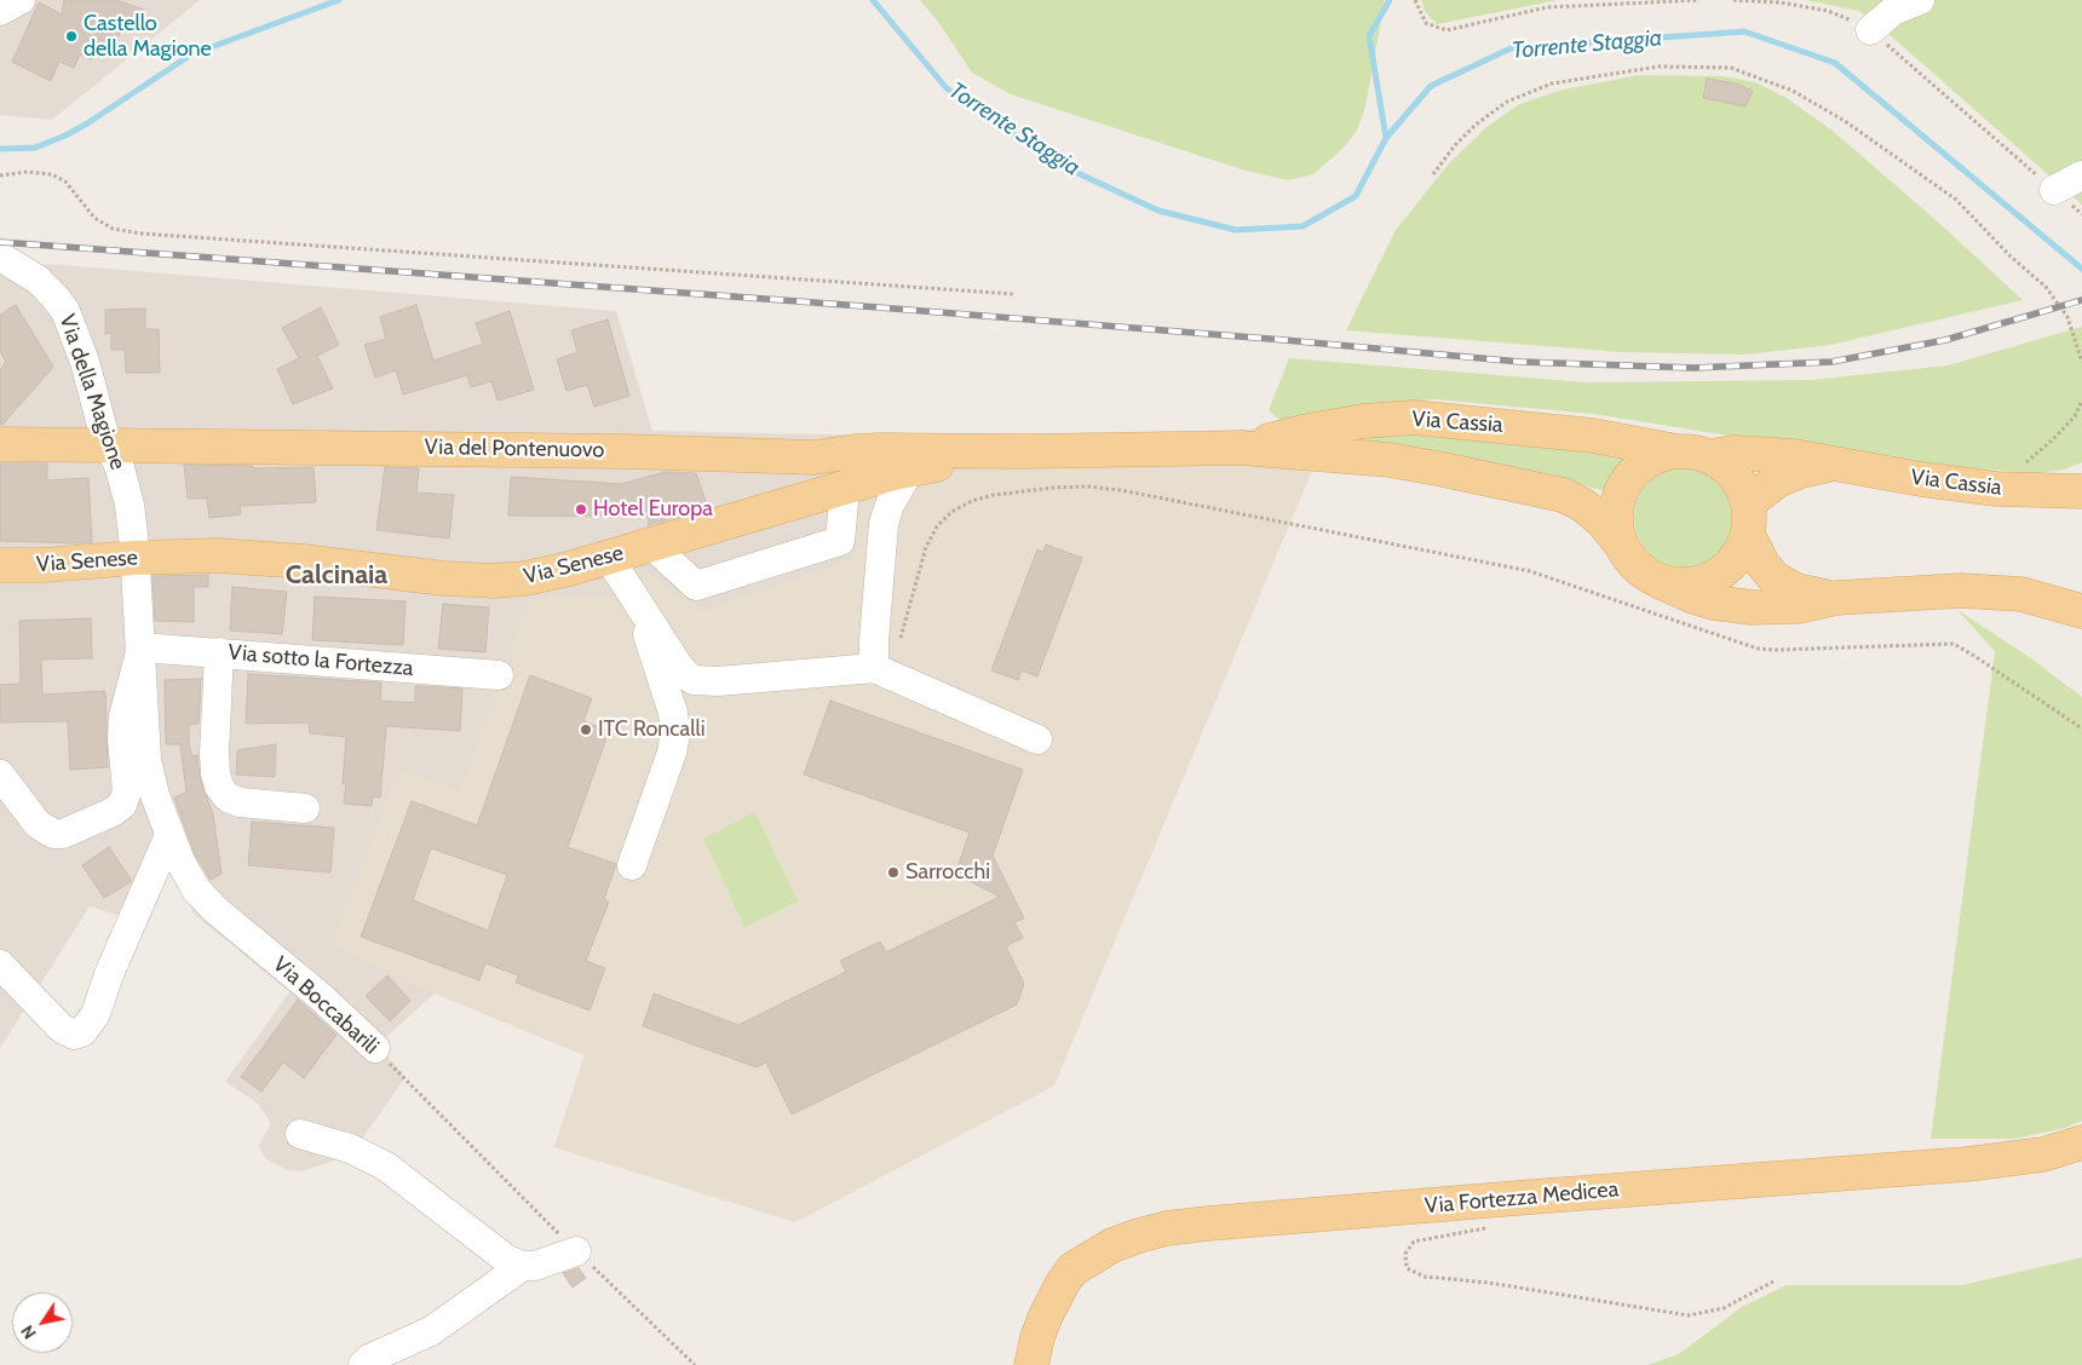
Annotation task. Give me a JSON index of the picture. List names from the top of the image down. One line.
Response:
{"streets":{"main road":["Via Cassia","Via del Pontenuovo","Via Senese","Via Fortezza Medicea"],"street":["Via della Magione","Via sotto la Fortezza","Via Boccabarili"]},"crossings":[["Via della Magione","Via del Pontenuovo"],["Via della Magione","Via Senese"],["Via della Magione","Via Boccabarili"],["Via Cassia","Via del Pontenuovo"],["Via Cassia","Via Senese"],["Via del Pontenuovo","Via Senese"],["Via Senese","Via Boccabarili"],["Via sotto la Fortezza","Via Boccabarili"]],"districts":["Calcinaia"],"water":["Torrente Staggia"],"places":["Castello della Magione","Hotel Europa","ITC Roncalli","Sarrocchi"],"north":"bottom left"}
